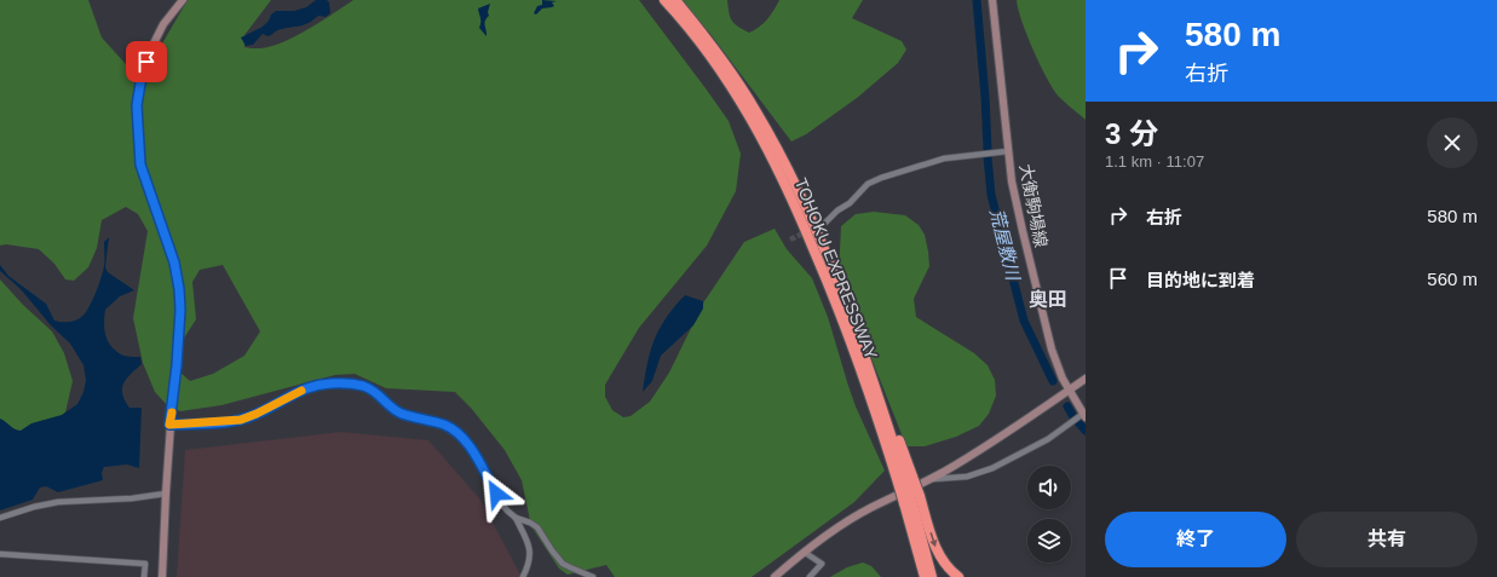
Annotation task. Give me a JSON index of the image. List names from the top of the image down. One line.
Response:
{"streets":{"highway":["TOHOKU EXPRESSWAY"],"street":["大衡駒場線"]},"districts":["奥田"],"water":["荒屋敷川"],"page":{"turn":["580 m","右折"],"heading":["3 分","1.1 km · 11:07"],"list":[{"name":"右折","value":"580 m"},{"name":"目的地に到着","value":"560 m"}],"buttons":["終了","共有"]}}
